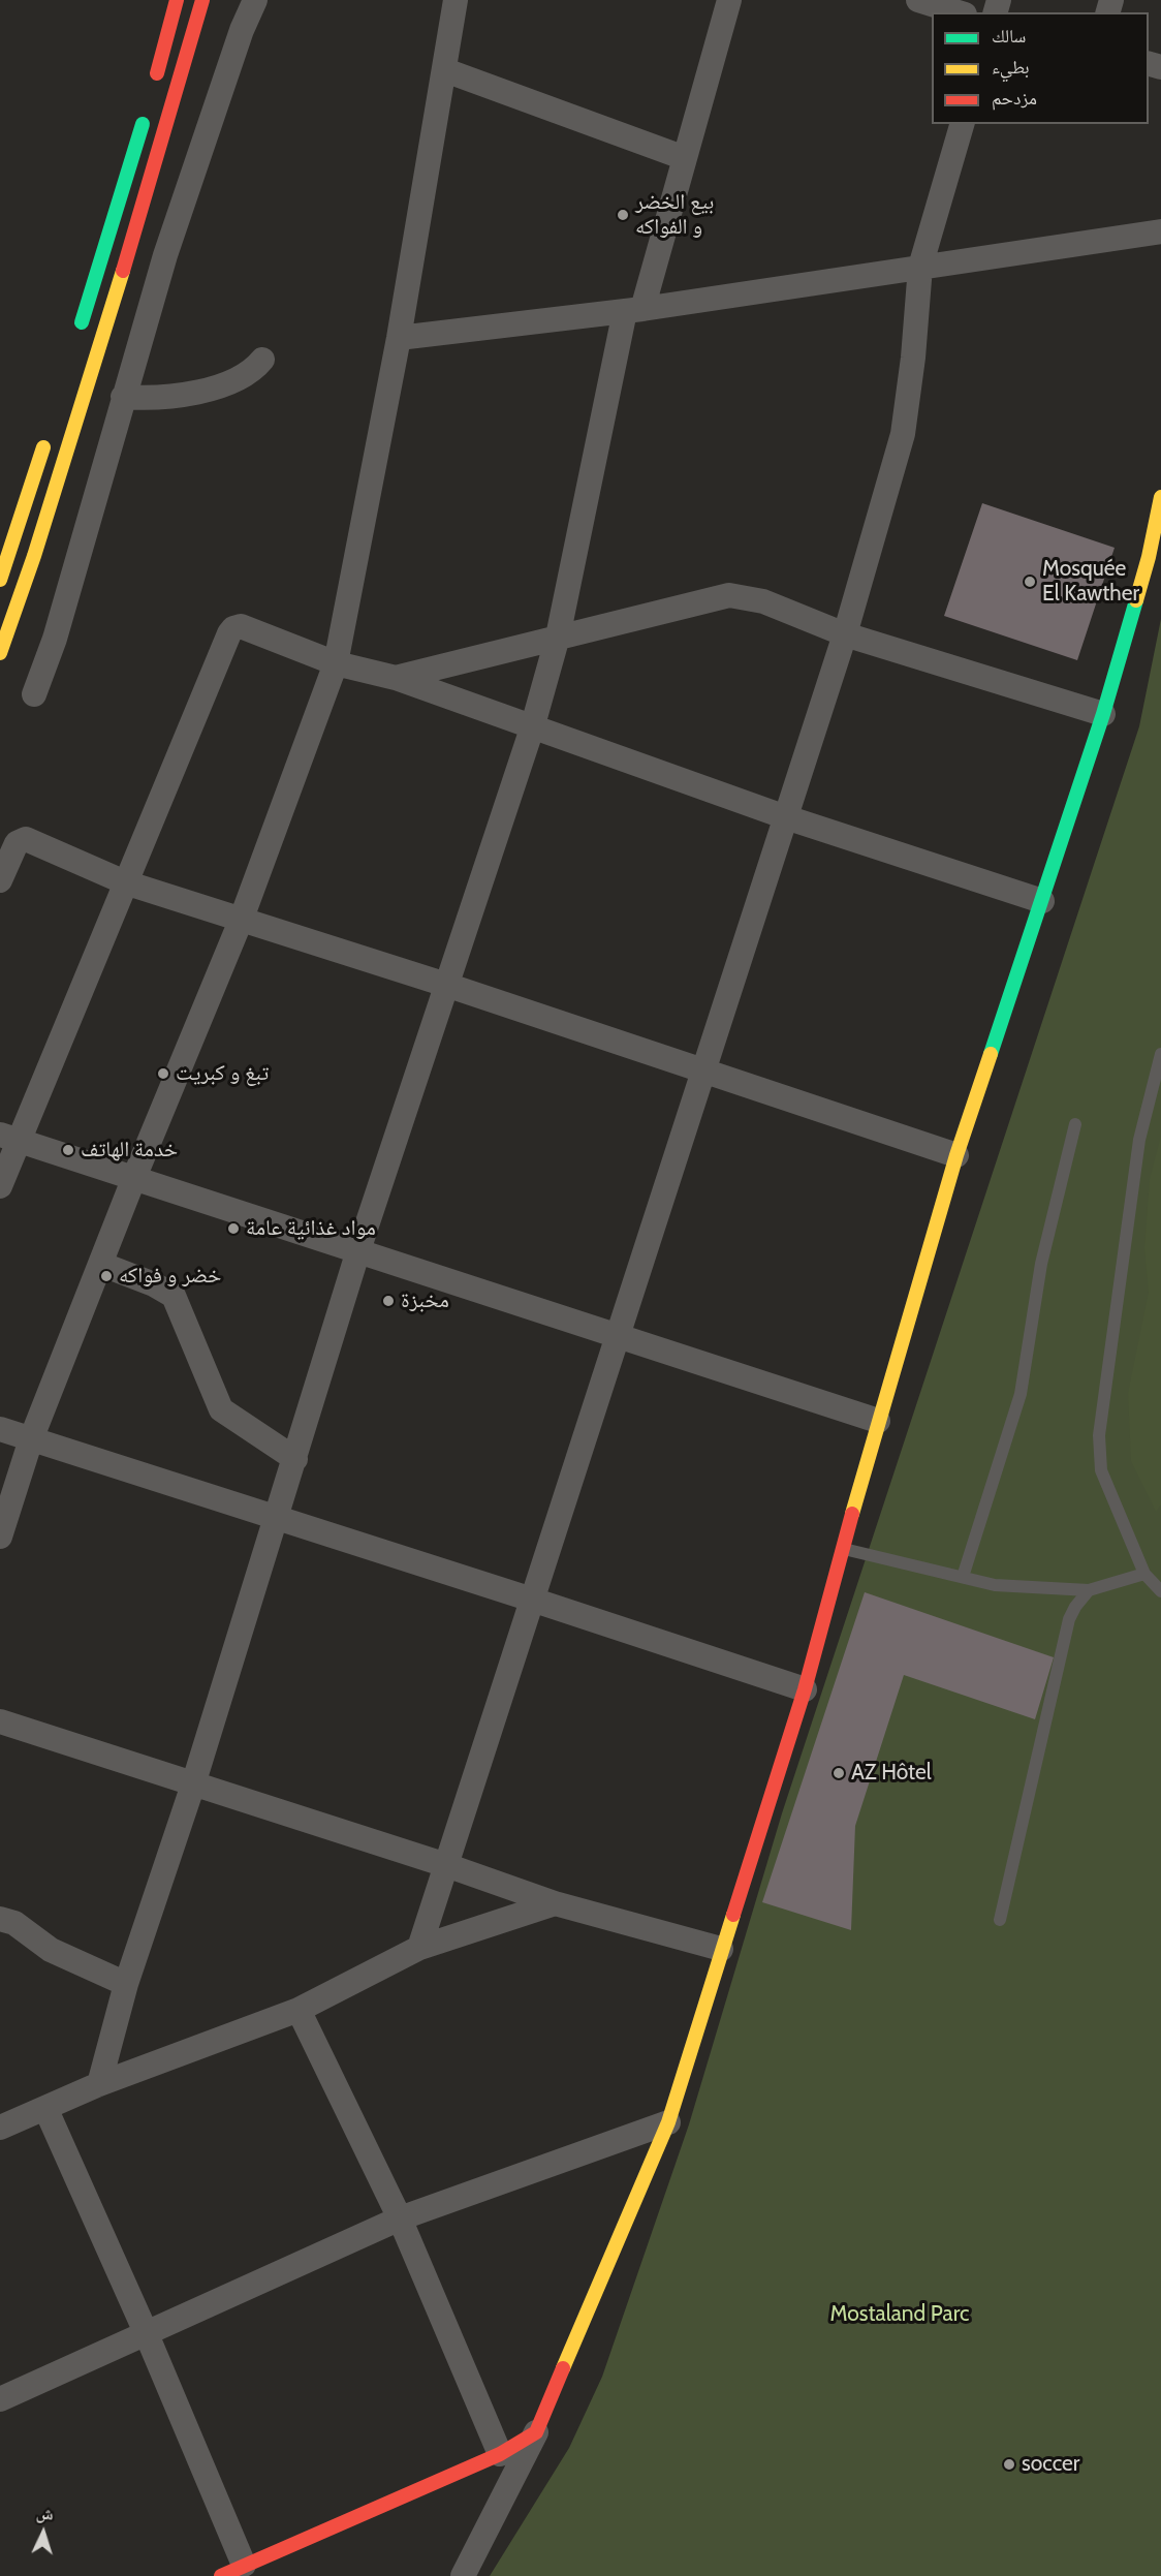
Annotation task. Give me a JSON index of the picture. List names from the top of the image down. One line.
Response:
{"parks":["Mostaland Parc"],"places":["بيع الخضر و الفواكه","Mosquée El Kawther","تبغ و كبريت","خدمة الهاتف","مواد غذائية عامة","خضر و فواكه","مخبزة","AZ Hôtel","soccer"],"legend":["سالك","بطيء","مزدحم"],"north":"top"}
